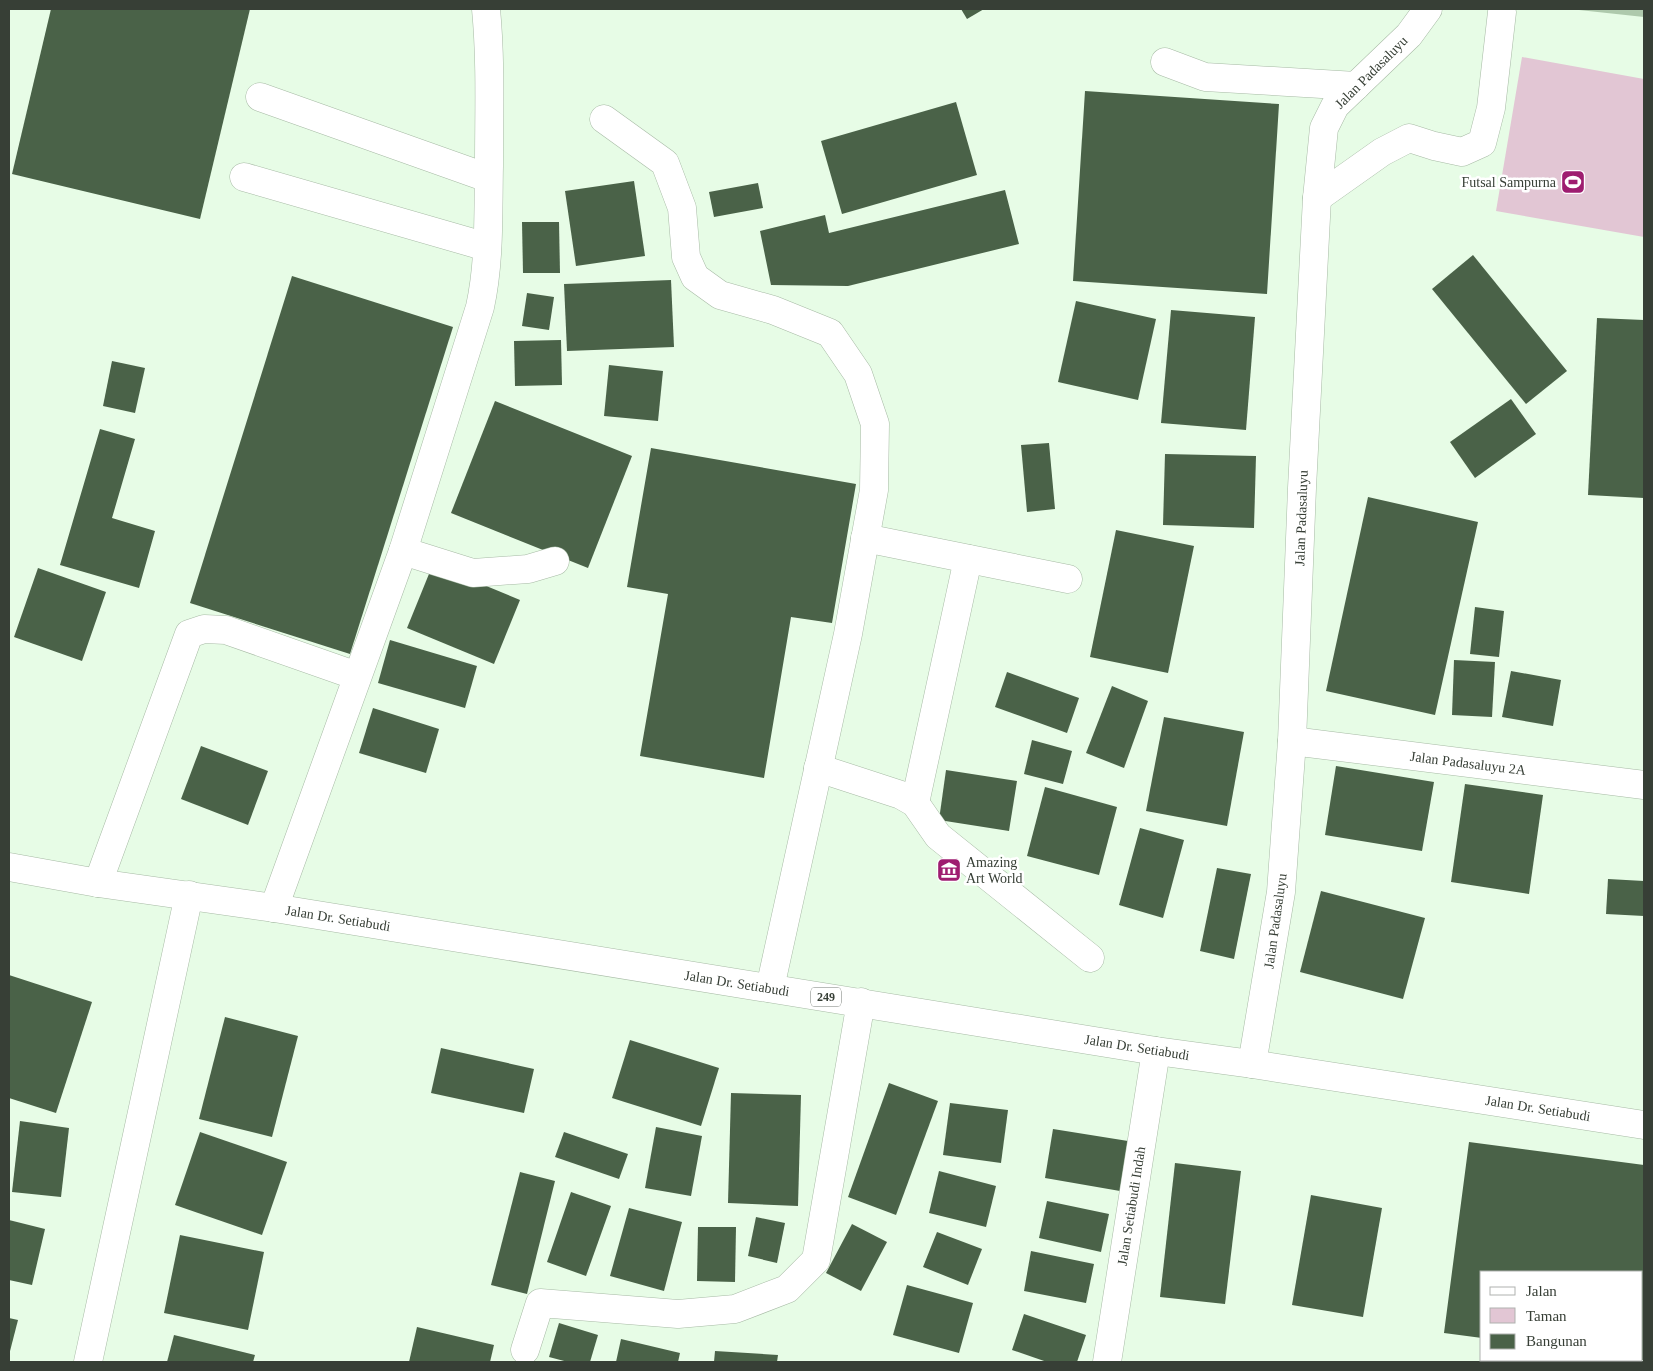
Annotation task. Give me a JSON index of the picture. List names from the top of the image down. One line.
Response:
{"streets":{"street":["Jalan Padasaluyu","Jalan Padasaluyu 2A","Jalan Dr. Setiabudi","249","Jalan Setiabudi Indah"]},"crossings":[["Jalan Padasaluyu","Jalan Padasaluyu 2A"],["Jalan Padasaluyu","Jalan Dr. Setiabudi"],["Jalan Dr. Setiabudi","Jalan Setiabudi Indah"]],"places":{"sports":["Futsal Sampurna"],"museum":["Amazing Art World"]},"legend":["Jalan","Taman","Bangunan"]}
